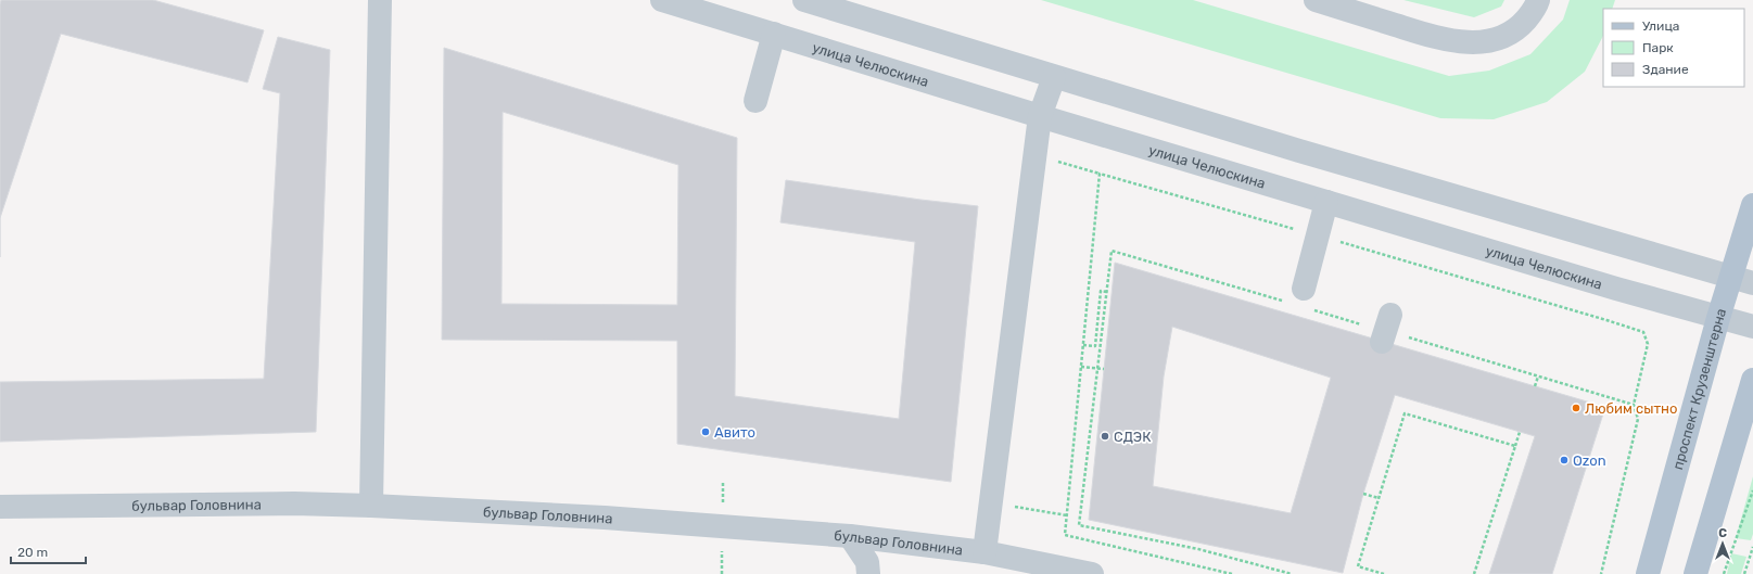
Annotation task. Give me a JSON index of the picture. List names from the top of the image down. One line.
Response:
{"streets":{"main road":["проспект Крузенштерна"],"street":["улица Челюскина","бульвар Головнина"]},"crossings":[["улица Челюскина","проспект Крузенштерна"]],"places":["Любим сытно","Авито","СДЭК","Ozon"],"legend":["Улица","Парк","Здание"],"scale_bar":"20 m","north":"top"}
